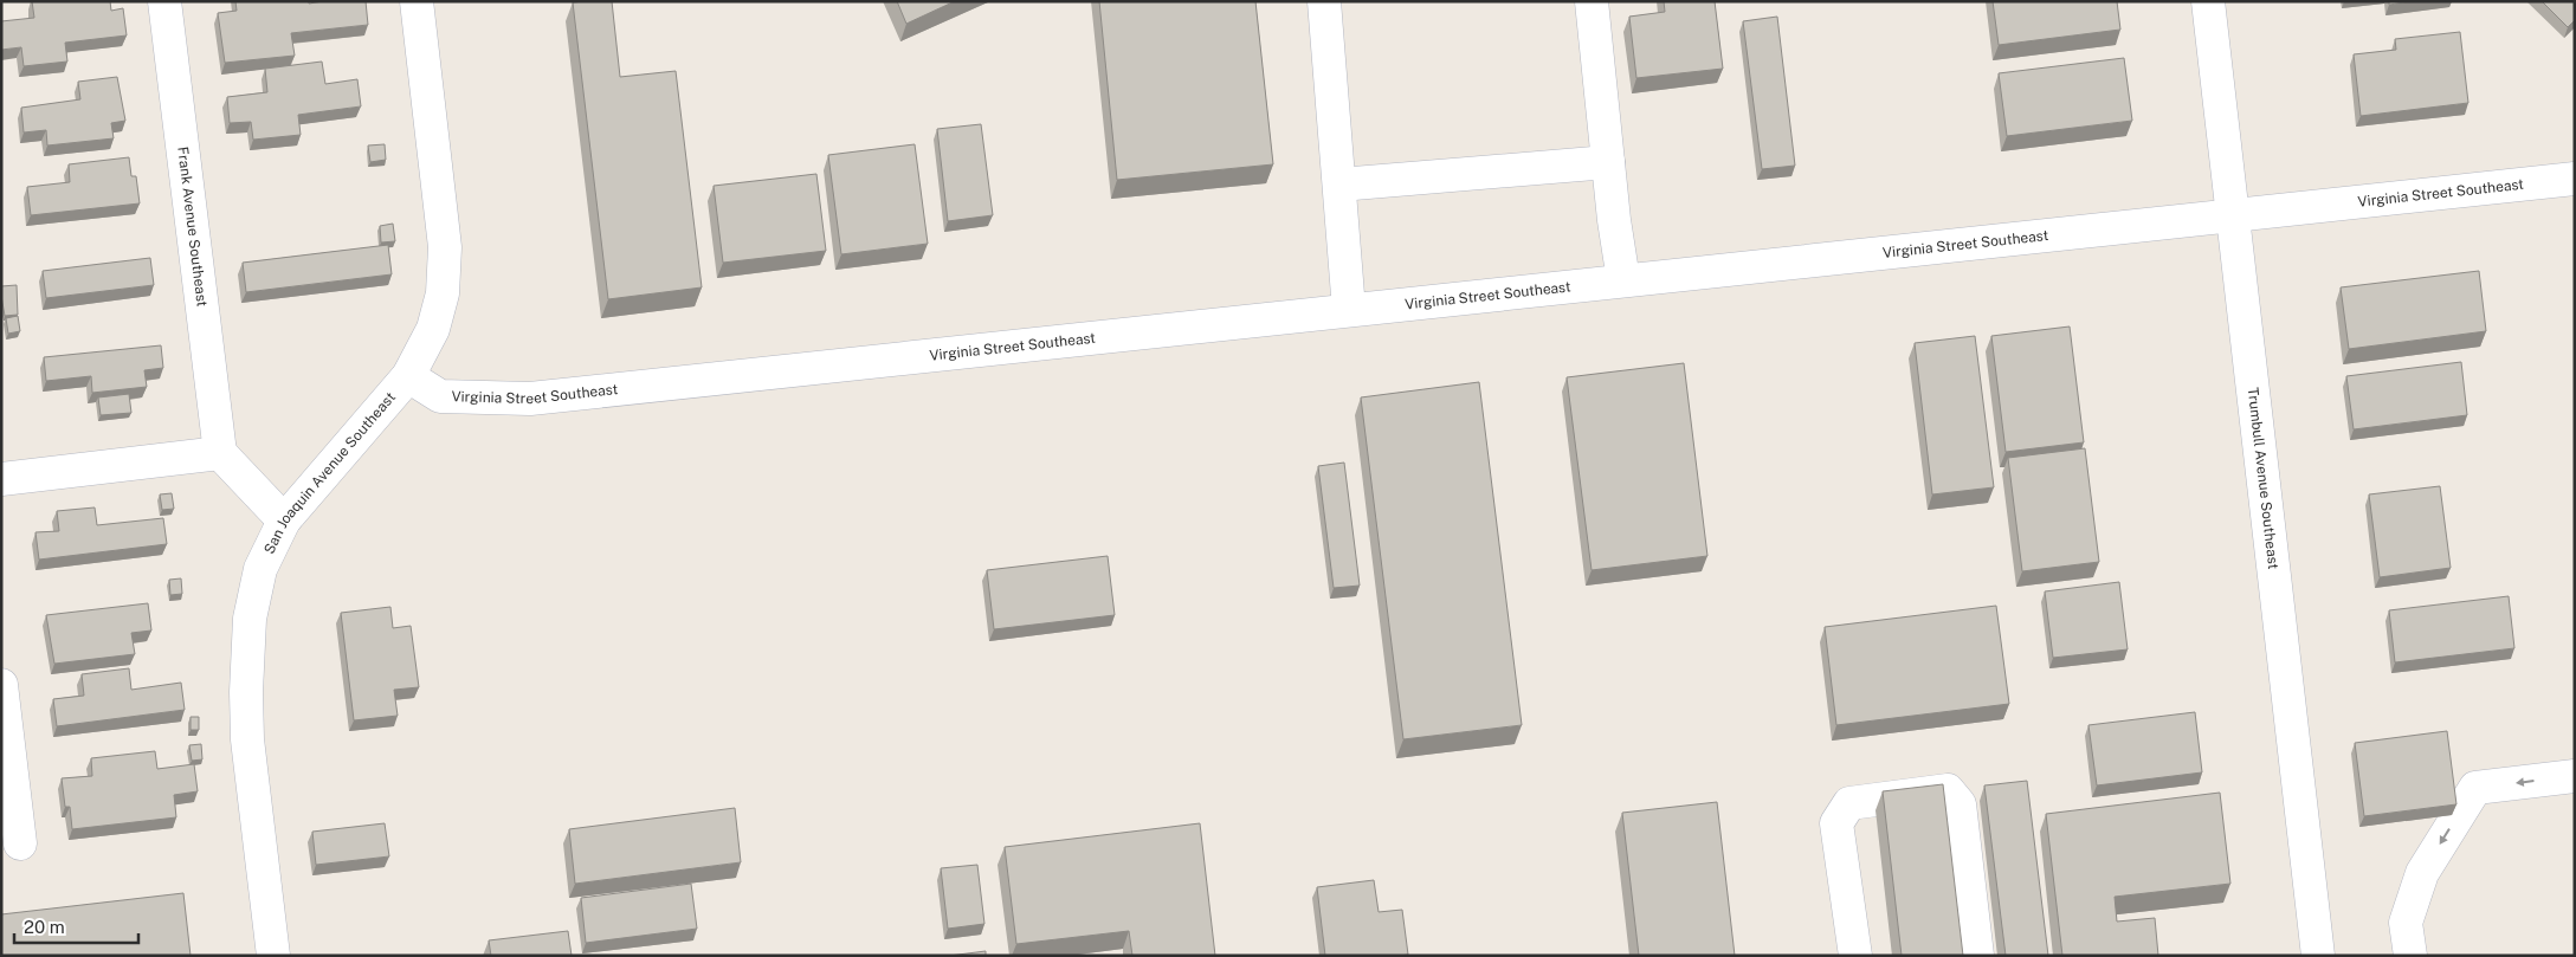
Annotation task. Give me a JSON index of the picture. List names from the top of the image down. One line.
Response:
{"streets":{"street":["Virginia Street Southeast","Frank Avenue Southeast","San Joaquin Avenue Southeast","Trumbull Avenue Southeast"]},"crossings":[["Virginia Street Southeast","San Joaquin Avenue Southeast"],["Virginia Street Southeast","Trumbull Avenue Southeast"]],"scale_bar":"20 m"}
